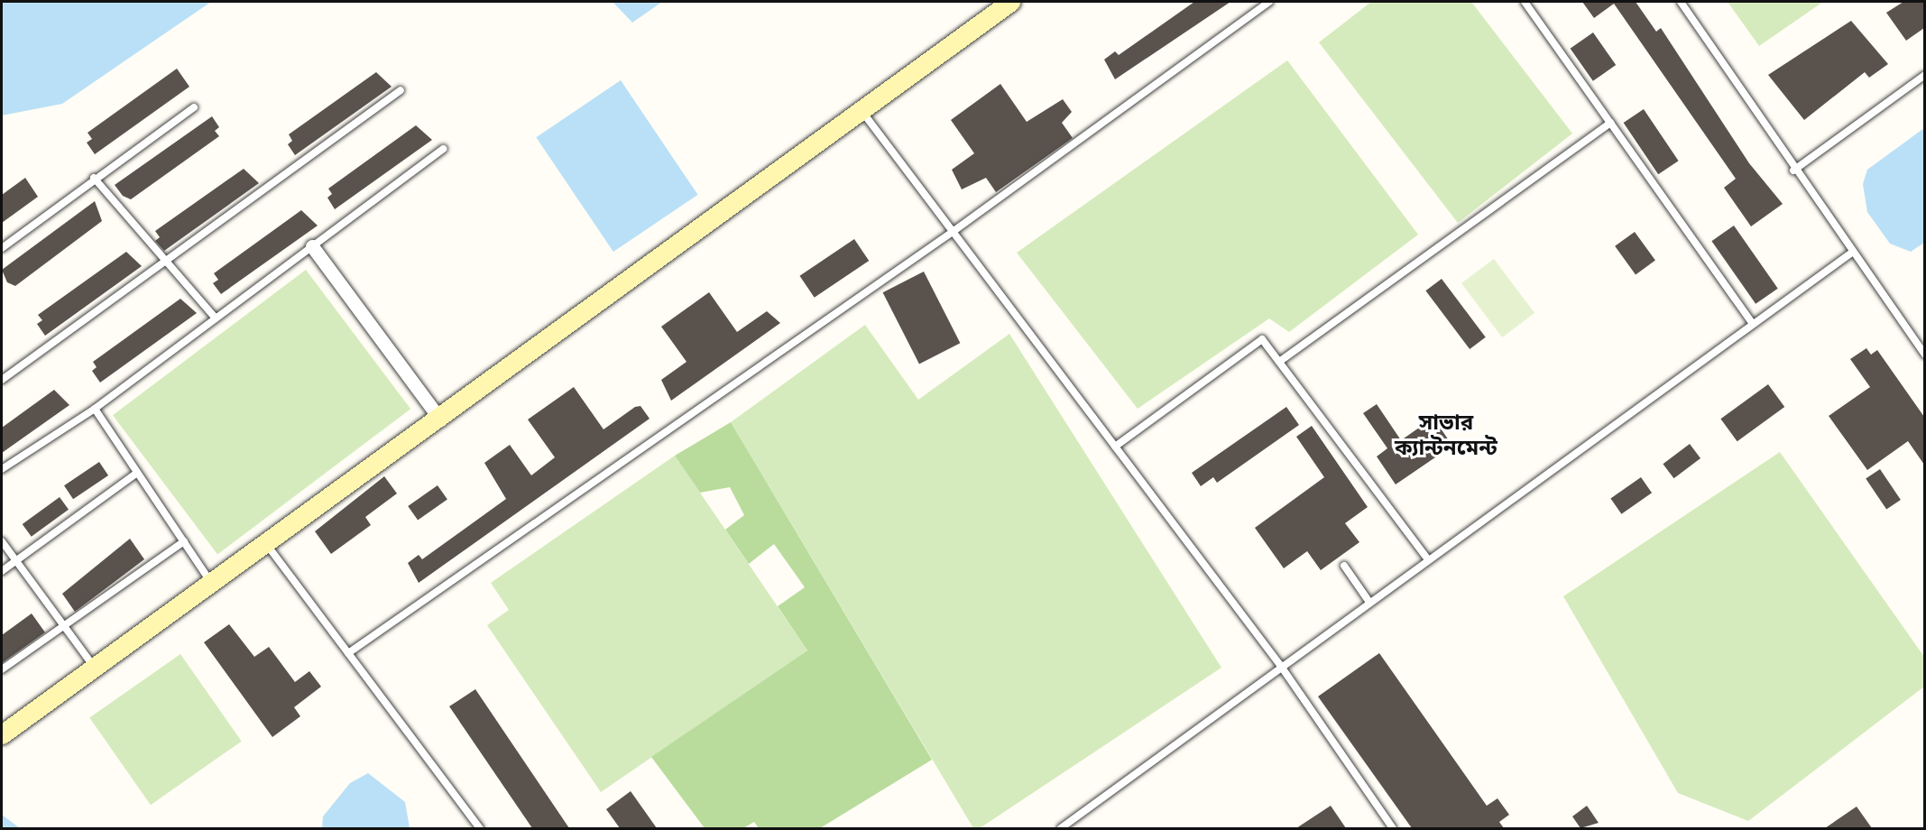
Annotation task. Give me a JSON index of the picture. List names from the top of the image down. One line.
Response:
{"districts":["সাভার ক্যান্টনমেন্ট"]}
